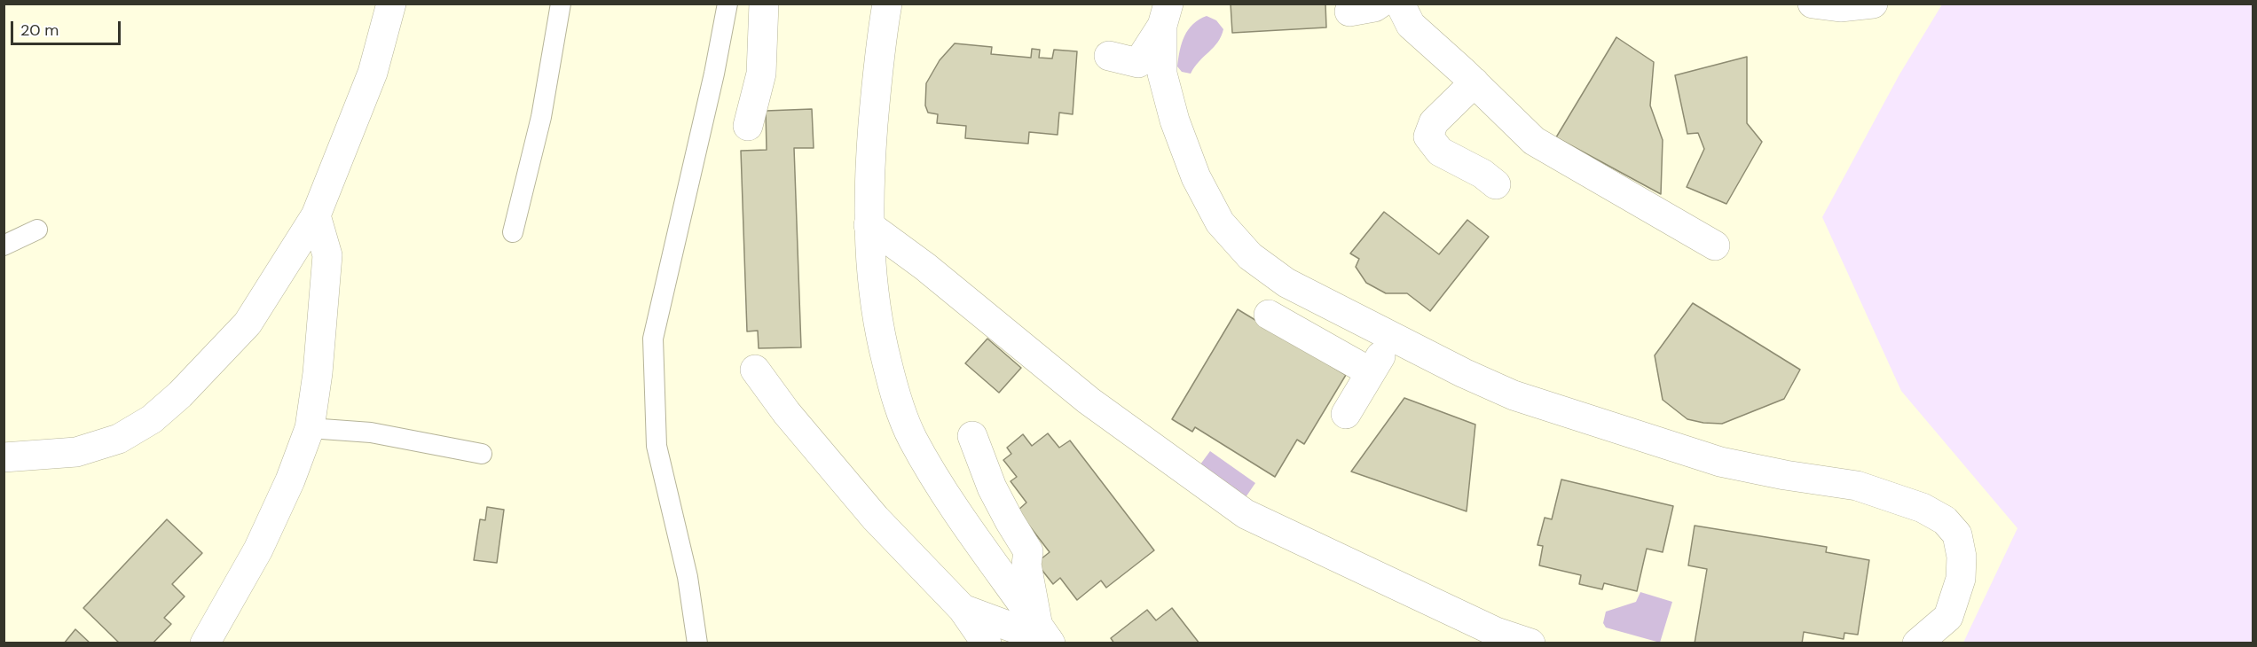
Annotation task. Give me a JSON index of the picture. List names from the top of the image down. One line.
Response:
{"scale_bar":"20 m"}
